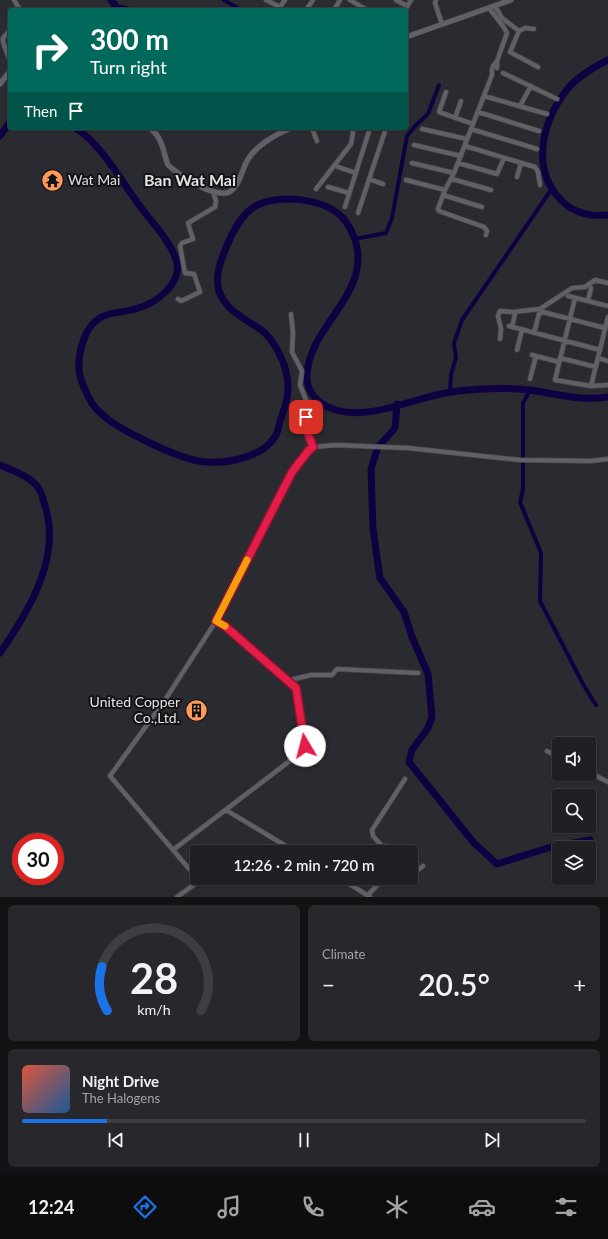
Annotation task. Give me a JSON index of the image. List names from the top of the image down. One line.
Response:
{"districts":["Ban Wat Mai"],"places":{"temple":["Wat Mai"],"building":["United Copper Co.,Ltd."]},"page":{"turn":["300 m","Turn right"],"then":"Then","limit":"30","trip":"12:26 · 2 min · 720 m","tile":"Climate","heat":["−","20.5°","+"],"song":["Night Drive","The Halogens"],"tabs":"12:24","gauge":["28","km/h"]}}
